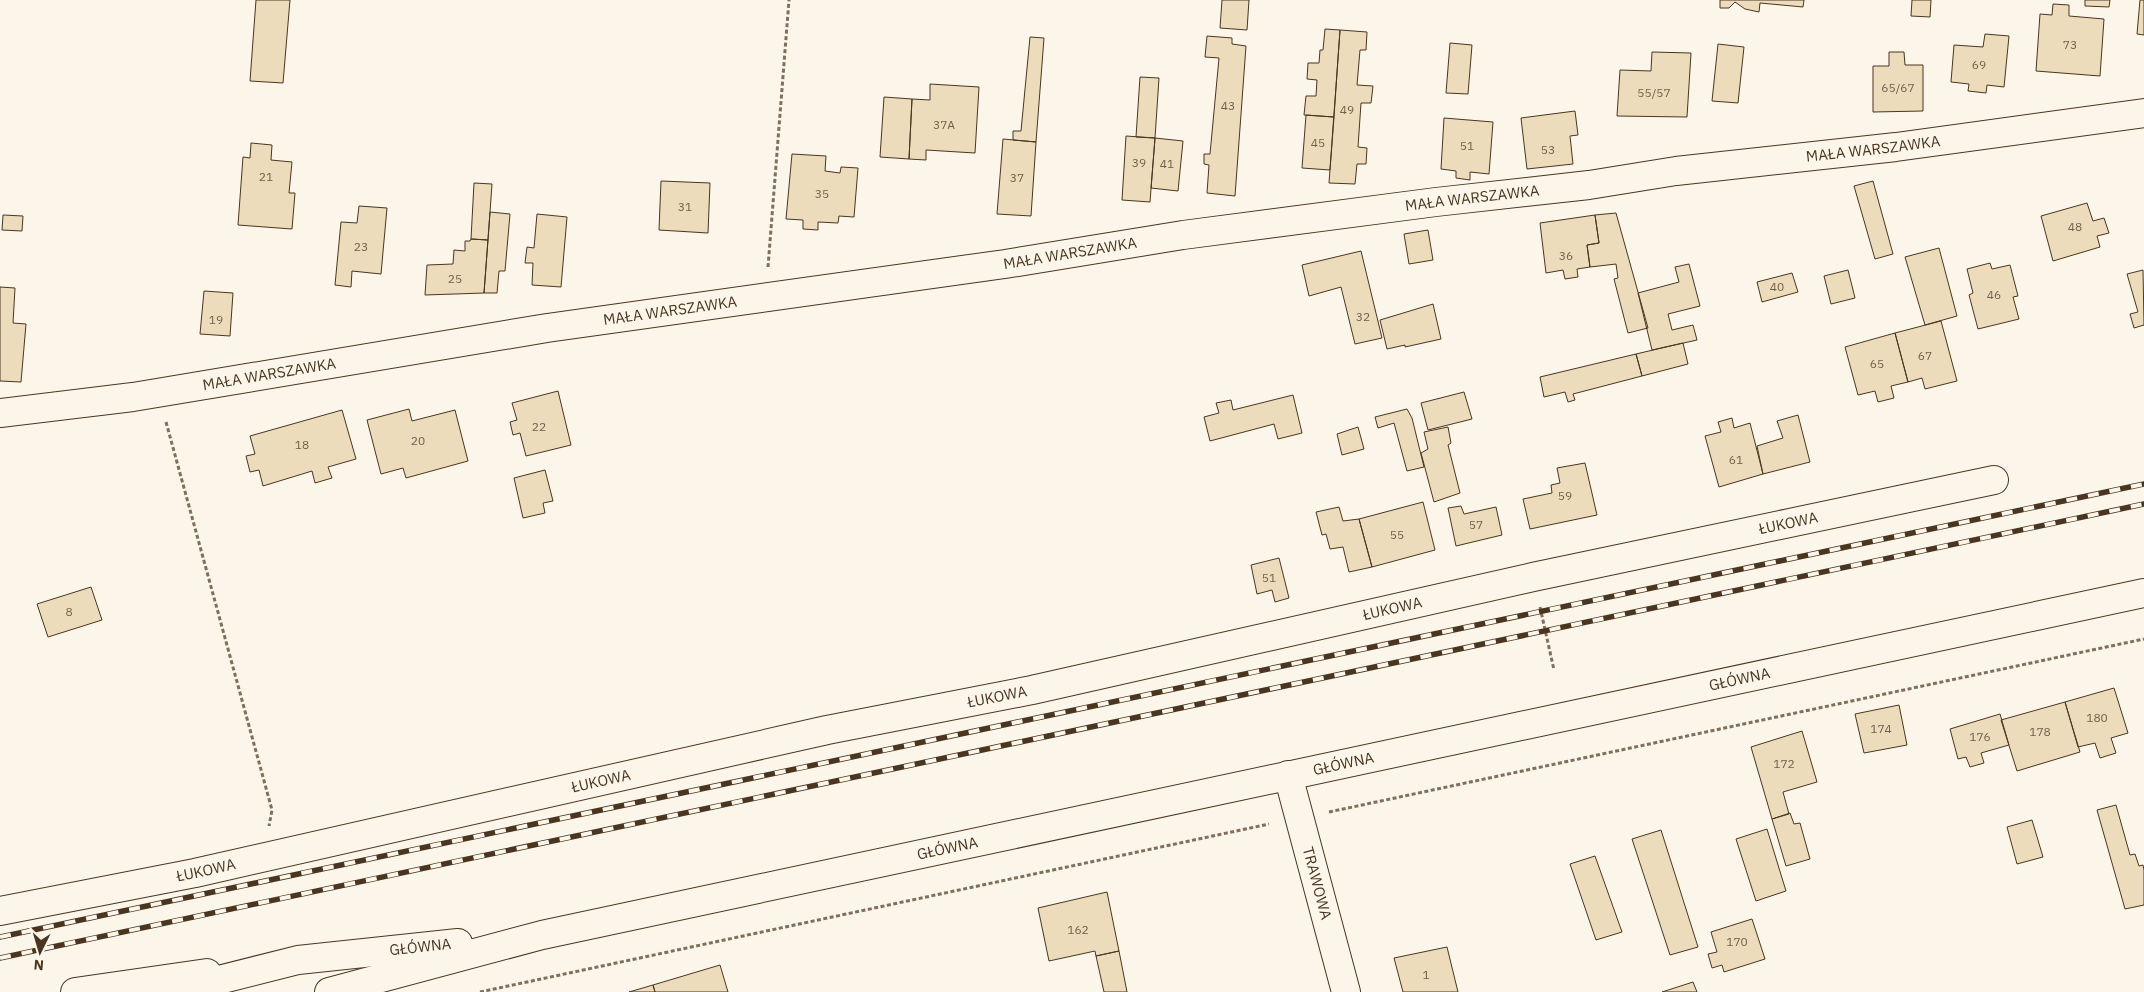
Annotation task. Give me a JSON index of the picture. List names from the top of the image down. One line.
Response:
{"streets":{"street":["MAŁA WARSZAWKA","ŁUKOWA","GŁÓWNA","TRAWOWA"]},"crossings":[["GŁÓWNA","TRAWOWA"]],"house_numbers":["73","69","65/67","55/57","43","49","37A","45","51","53","39","41","21","37","35","31","48","23","36","25","40","46","32","19","67","65","22","20","18","61","59","57","55","51","8","180","174","178","176","172","162","170","1"],"north":"bottom"}
